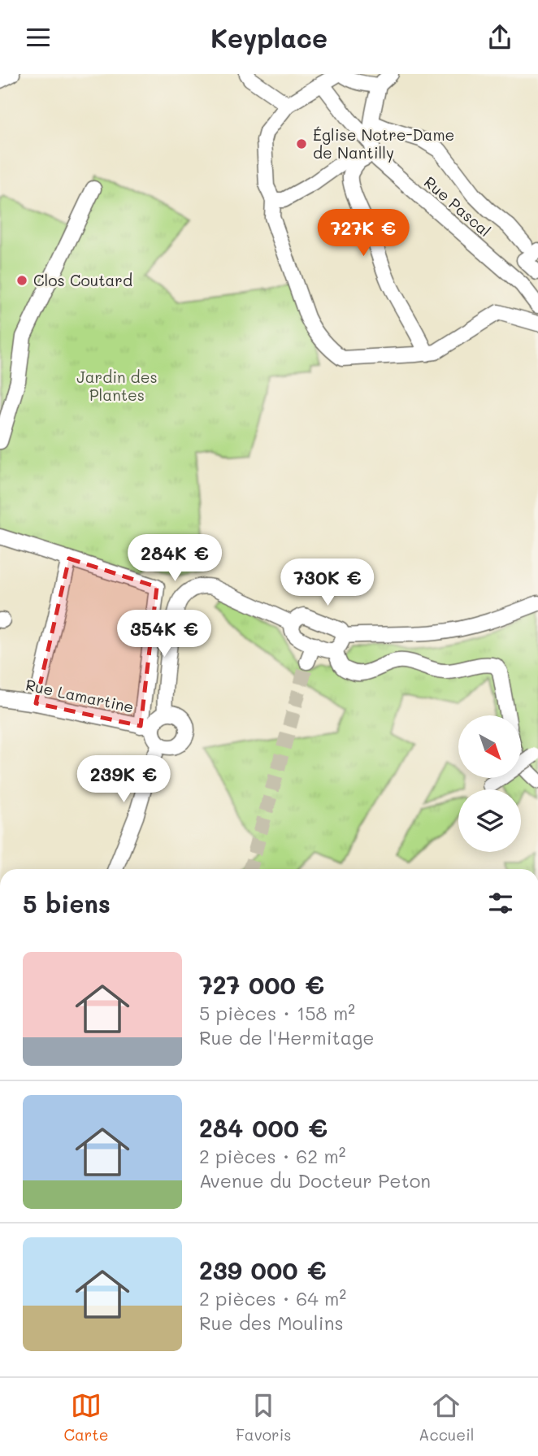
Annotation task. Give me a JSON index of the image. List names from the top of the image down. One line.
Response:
{"streets":{"street":["Rue Pascal","Rue Lamartine"]},"parks":["Jardin des Plantes"],"places":["Église Notre-Dame de Nantilly","Clos Coutard"],"north":"bottom right","page":{"header":"Keyplace","price":["727K €","284K €","730K €","354K €","239K €"],"heading":"5 biens","list":[{"name":"727 000 €","note":"5 pièces · 158 m² · Rue de l'Hermitage"},{"name":"284 000 €","note":"2 pièces · 62 m² · Avenue du Docteur Peton"},{"name":"239 000 €","note":"2 pièces · 64 m² · Rue des Moulins"}],"tabs":["Carte","Favoris","Accueil"]}}
